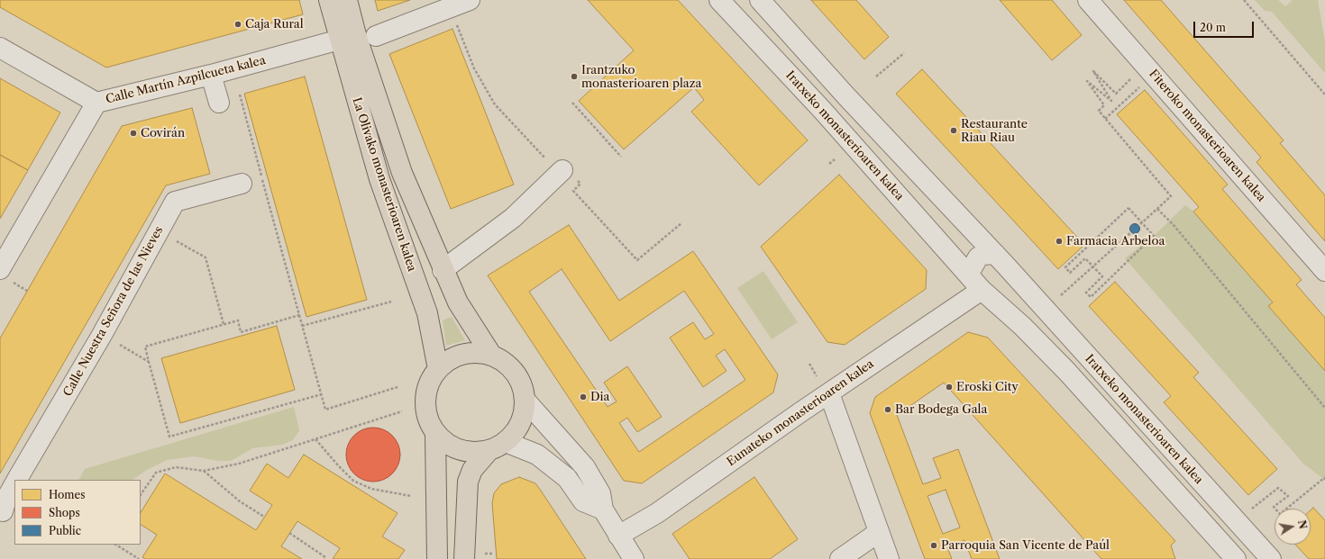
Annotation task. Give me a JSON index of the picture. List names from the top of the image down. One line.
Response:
{"streets":{"main road":["La Olivako monasterioaren kalea"],"street":["Calle Martín Azpilcueta kalea","Iratxeko monasterioaren kalea","Fiteroko monasterioaren kalea","Calle Nuestra Señora de las Nieves","Eunateko monasterioaren kalea"]},"crossings":[["Calle Martín Azpilcueta kalea","La Olivako monasterioaren kalea"],["Iratxeko monasterioaren kalea","Eunateko monasterioaren kalea"]],"places":["Caja Rural","Irantzuko monasterioaren plaza","Restaurante Riau Riau","Covirán","Farmacia Arbeloa","Eroski City","Dia","Bar Bodega Gala","Parroquia San Vicente de Paúl"],"legend":["Homes","Shops","Public"],"scale_bar":"20 m","north":"right"}
